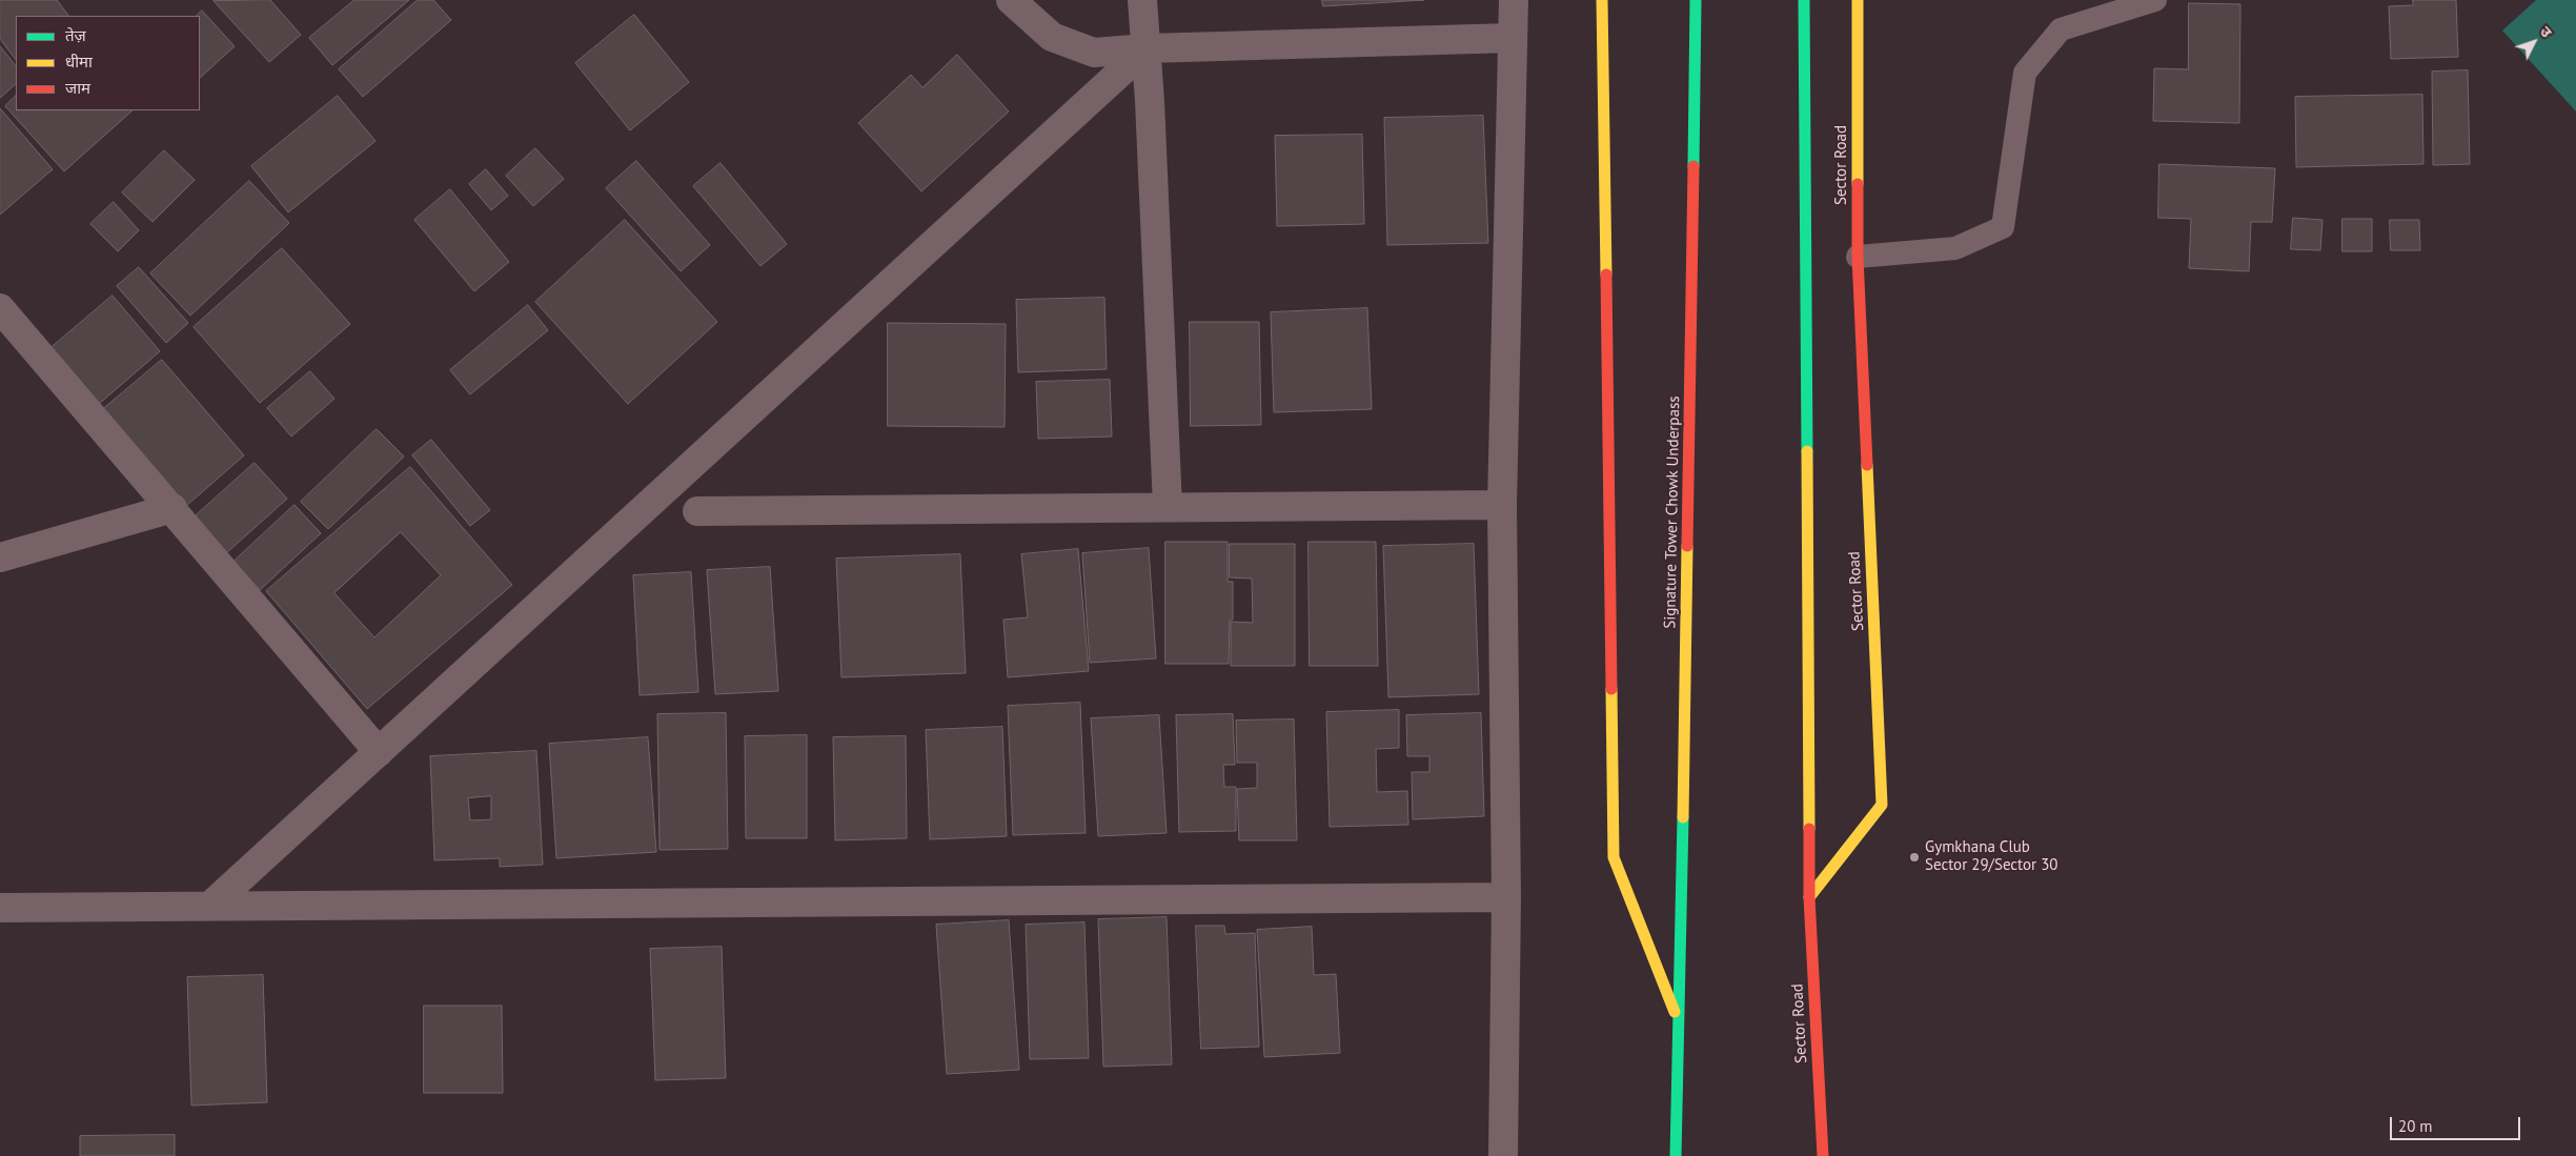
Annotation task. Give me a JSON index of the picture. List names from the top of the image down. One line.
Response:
{"streets":{"main road":["Sector Road","Signature Tower Chowk Underpass"]},"places":["Gymkhana Club Sector 29/Sector 30"],"legend":["तेज़","धीमा","जाम"],"scale_bar":"20 m","north":"top right"}
